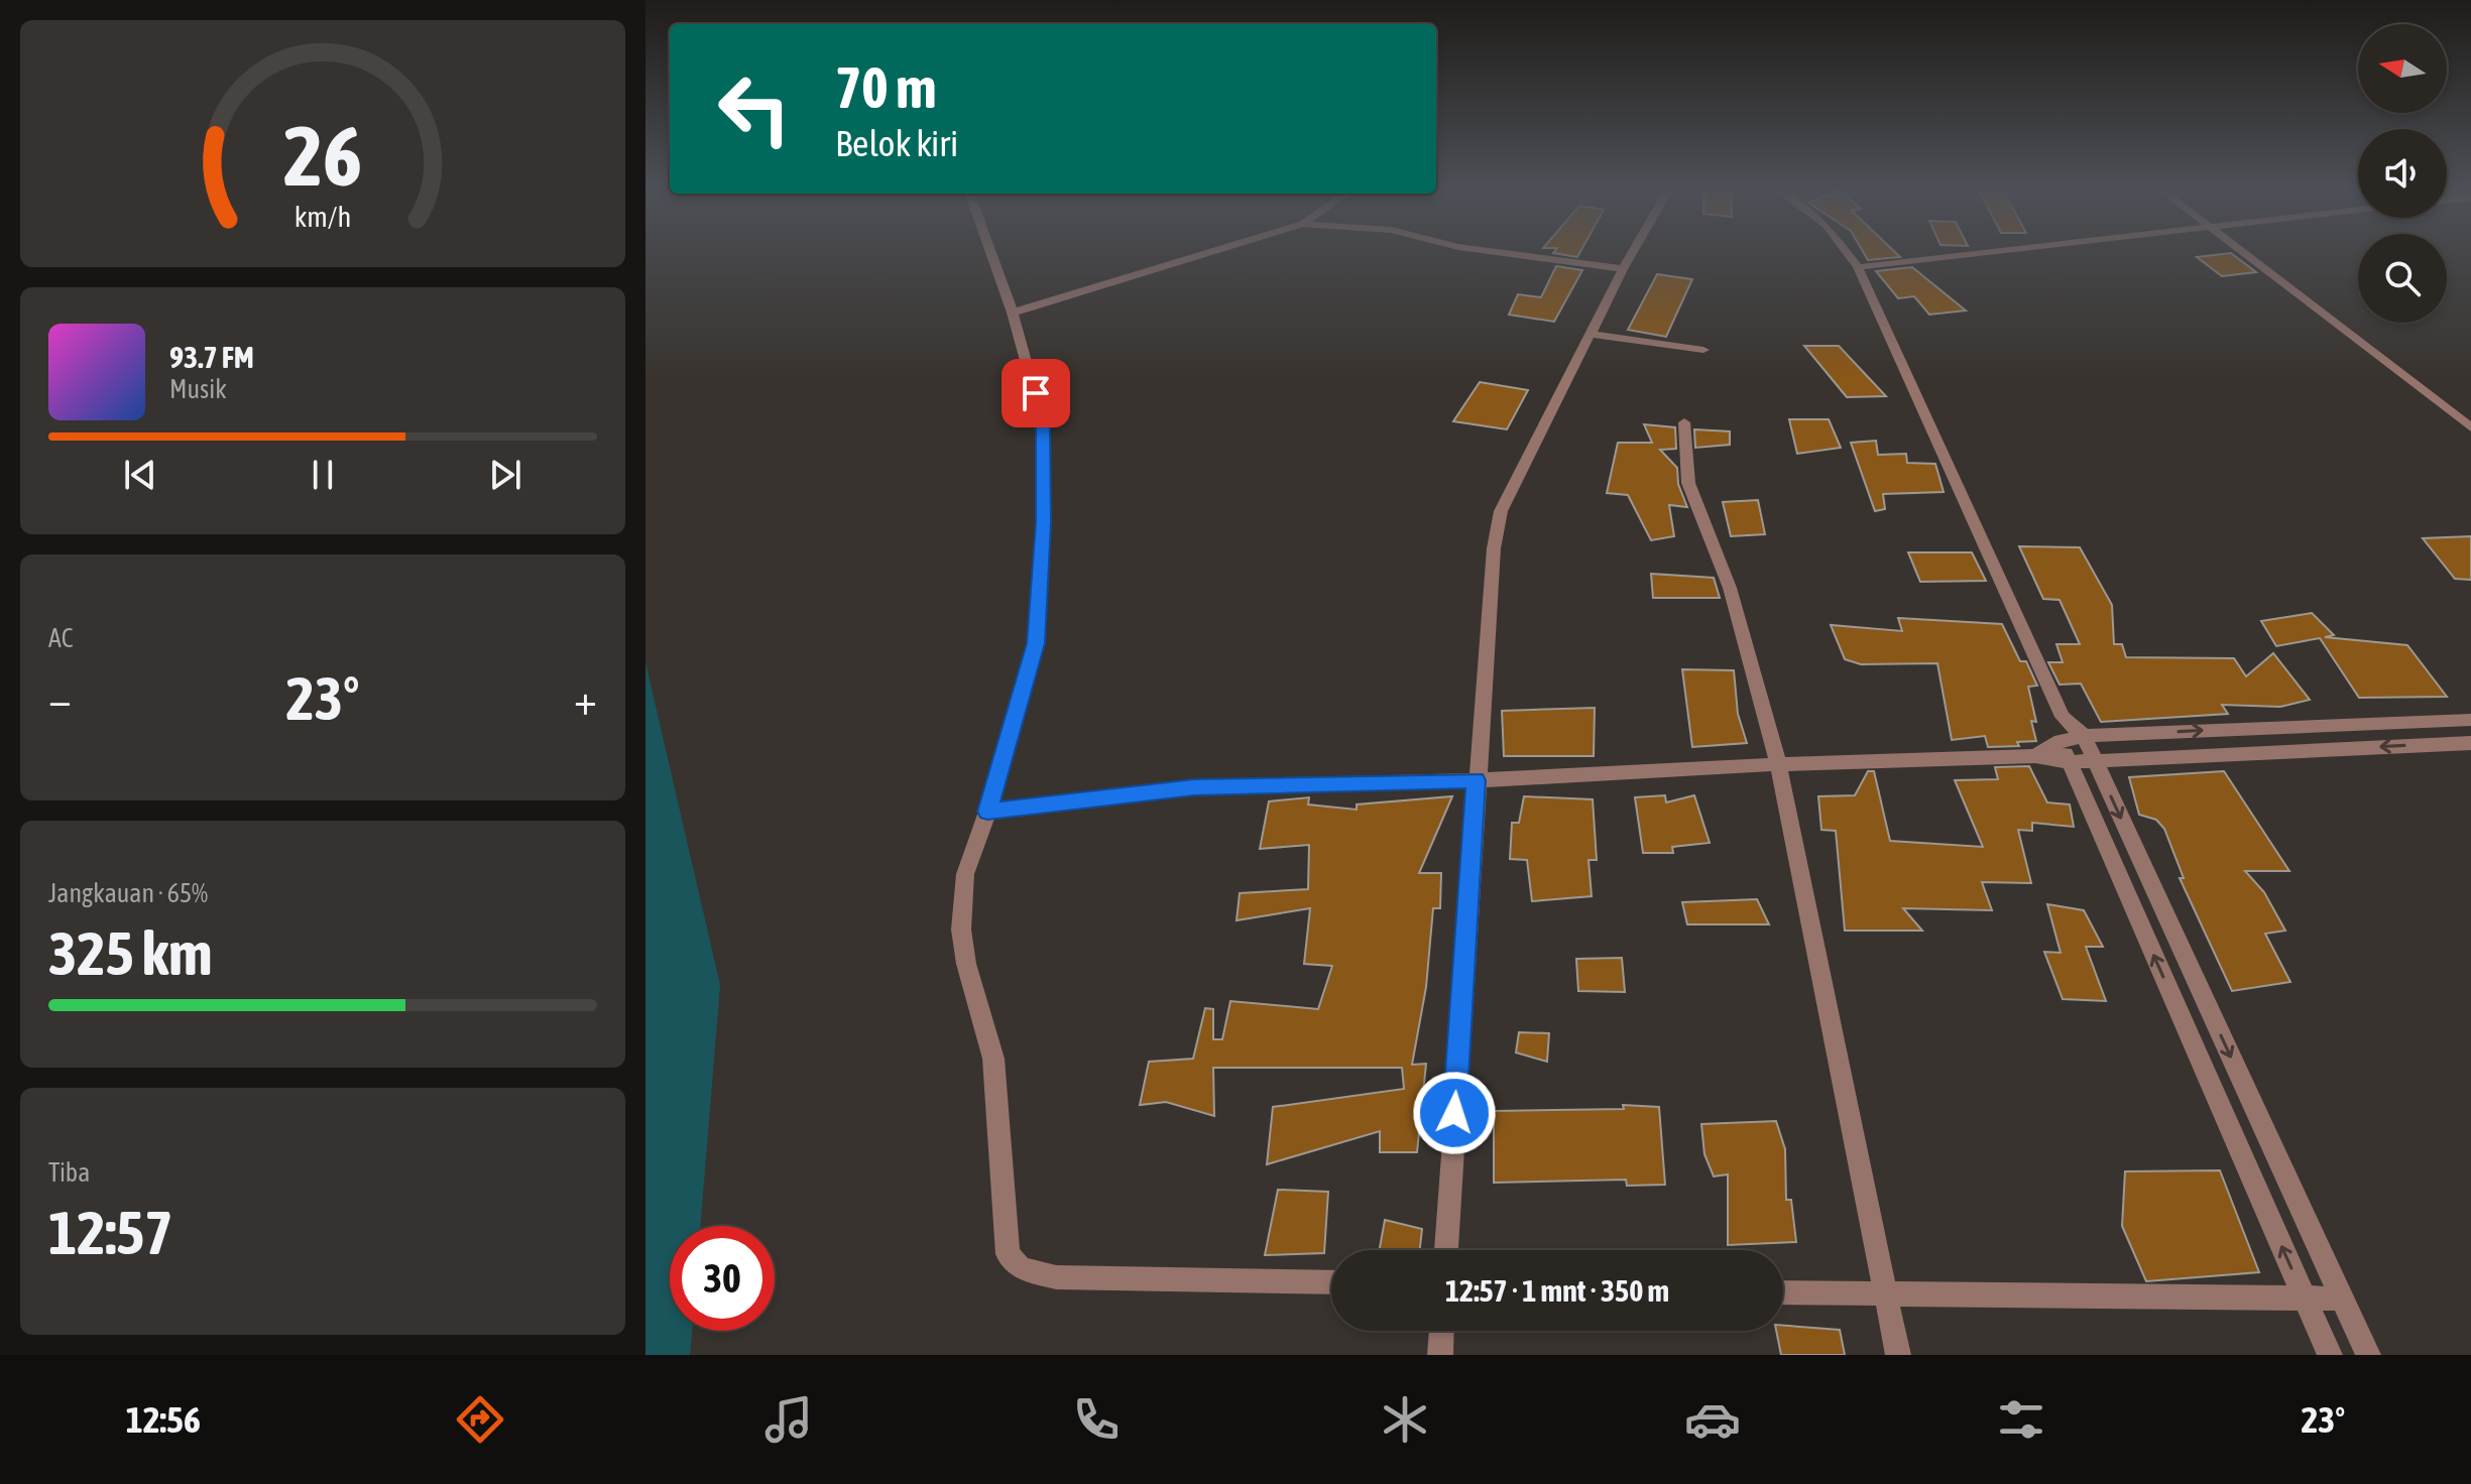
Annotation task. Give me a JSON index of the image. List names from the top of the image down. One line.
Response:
{"north":"left","page":{"turn":["70 m","Belok kiri"],"song":["93.7 FM","Musik"],"tile":["AC",["Jangkauan · 65%","325 km"],["Tiba","12:57"]],"heat":["−","23°","+"],"limit":"30","trip":"12:57 · 1 mnt · 350 m","tabs":["12:56","23°"],"gauge":["26","km/h"]}}
